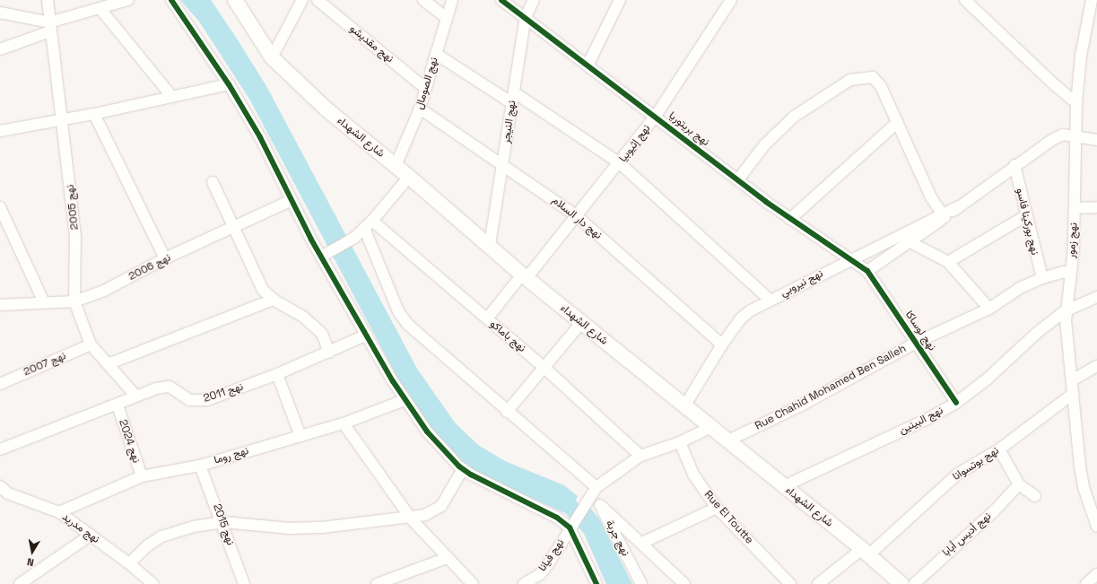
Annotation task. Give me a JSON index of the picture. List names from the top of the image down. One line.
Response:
{"streets":{"main road":["شارع الشهداء"],"street":["نهج مقديشو","نهج الصومال","نهج النيجر","نهج بريتوريا","نهج إثيوبيا","نهج 2005","نهج دار السلام","نهج بوركينا فاسو","نهج زمور","نهج 2006","نهج نيروبي","نهج لوساكا","نهج باماكو","نهج 2007","Rue Chahid Mohamed Ben Salleh","نهج 2011","نهج البينين","نهج 2024","نهج روما","نهج بوتسوانا","Rue El Toutte","نهج 2015","نهج مدريد","نهج أديس أبابا","نهج جربة","نهج فيانا"]},"crossings":[["نهج مقديشو","نهج الصومال"],["نهج الصومال","شارع الشهداء"],["نهج الصومال","نهج دار السلام"],["نهج النيجر","نهج بريتوريا"],["نهج النيجر","شارع الشهداء"],["نهج النيجر","نهج دار السلام"],["نهج بريتوريا","نهج إثيوبيا"],["نهج بريتوريا","نهج نيروبي"],["نهج بريتوريا","نهج لوساكا"],["شارع الشهداء","نهج إثيوبيا"],["شارع الشهداء","نهج نيروبي"],["شارع الشهداء","Rue Chahid Mohamed Ben Salleh"],["شارع الشهداء","نهج البينين"],["شارع الشهداء","نهج بوتسوانا"],["نهج إثيوبيا","نهج دار السلام"],["نهج إثيوبيا","نهج باماكو"],["نهج 2005","نهج 2006"],["نهج 2005","نهج 2007"],["نهج 2005","نهج 2011"],["نهج دار السلام","نهج نيروبي"],["نهج بوركينا فاسو","Rue Chahid Mohamed Ben Salleh"],["نهج زمور","Rue Chahid Mohamed Ben Salleh"],["نهج زمور","نهج البينين"],["نهج زمور","نهج بوتسوانا"],["نهج لوساكا","Rue Chahid Mohamed Ben Salleh"],["نهج لوساكا","نهج البينين"],["نهج باماكو","نهج جربة"],["نهج 2011","نهج 2024"],["نهج 2024","نهج روما"],["نهج روما","نهج 2015"],["نهج روما","نهج مدريد"],["نهج جربة","نهج فيانا"]],"north":"bottom"}
